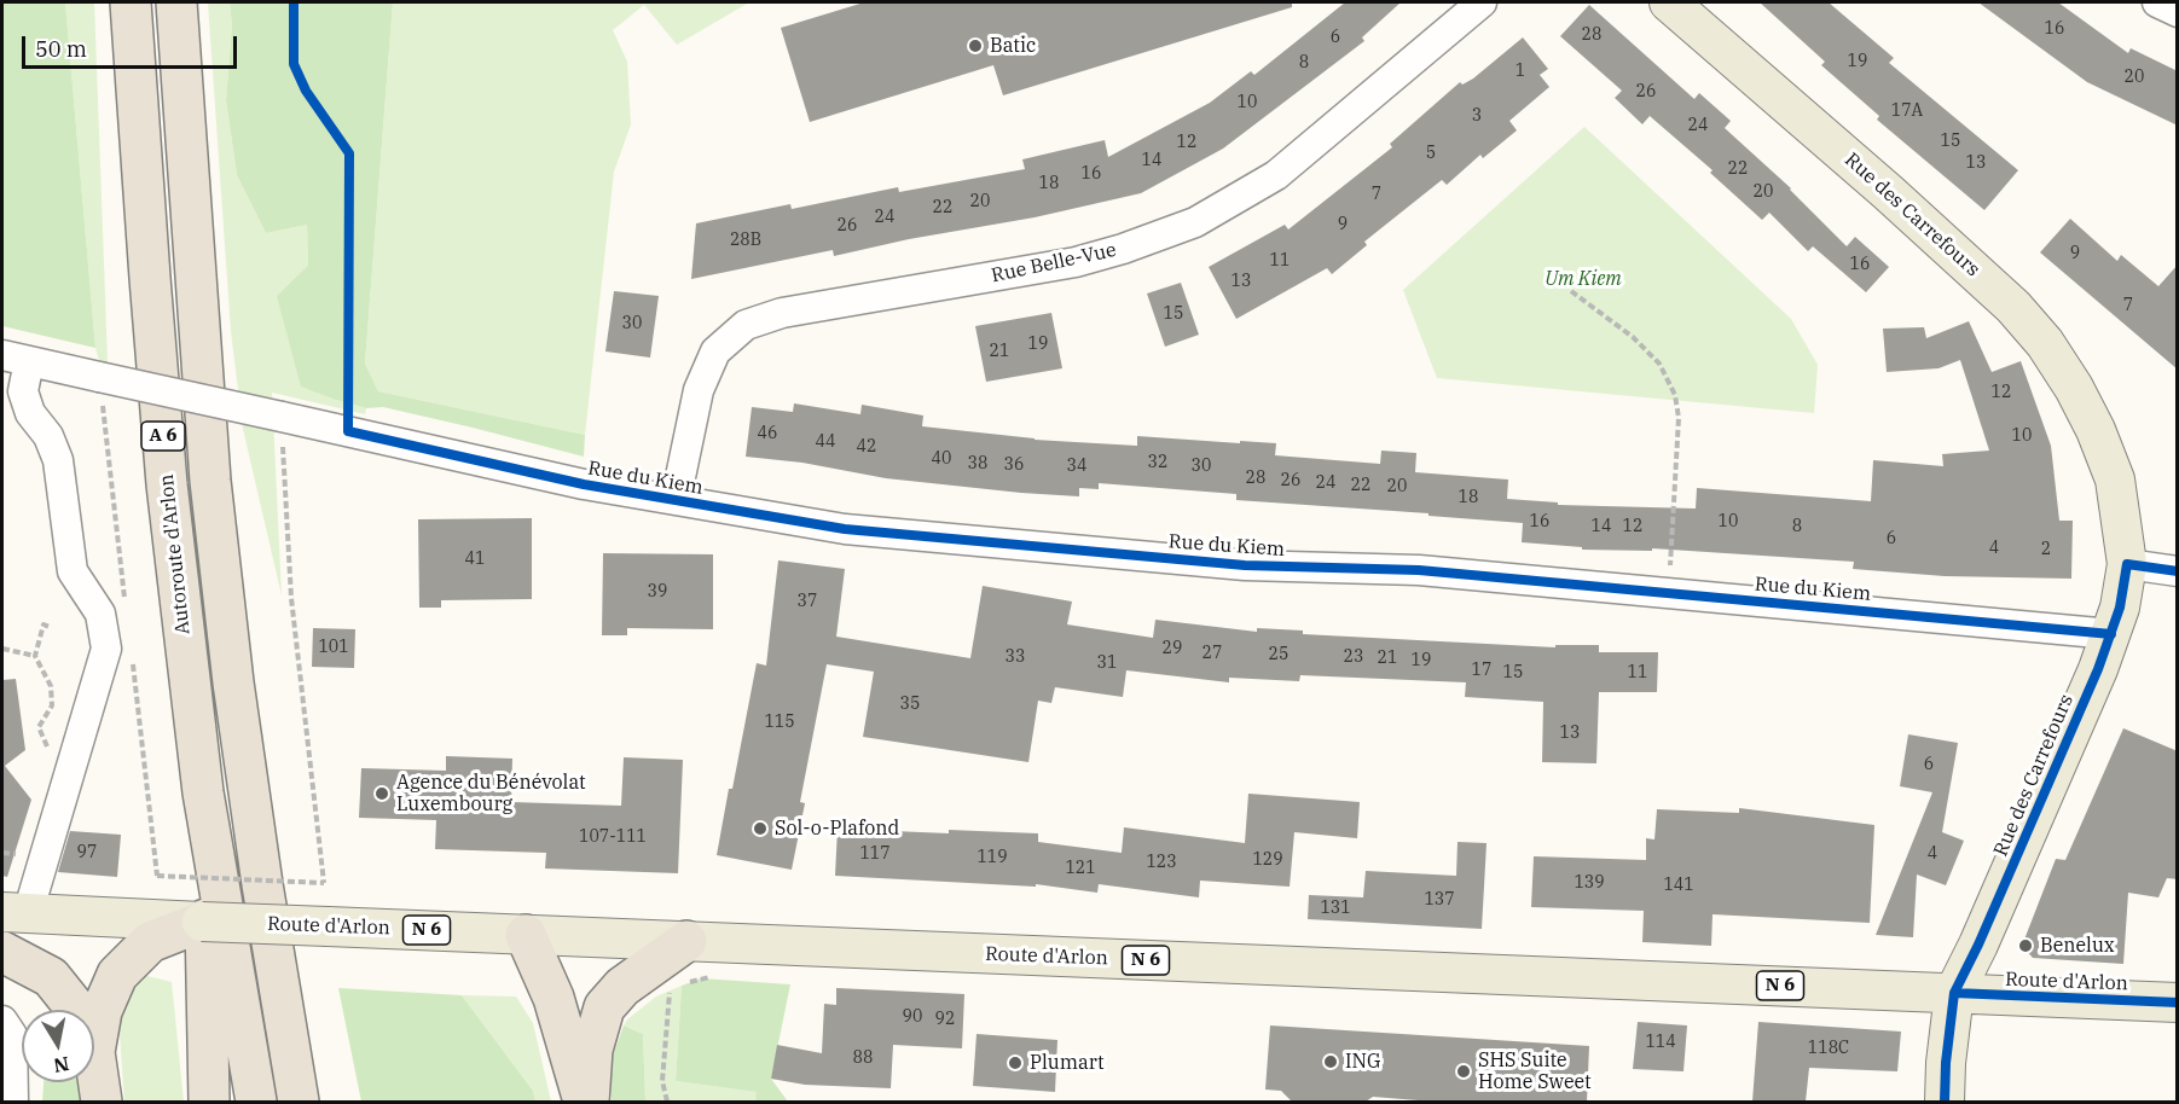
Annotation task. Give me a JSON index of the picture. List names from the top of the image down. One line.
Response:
{"streets":{"highway":["A 6","Autoroute d'Arlon"],"main road":["Rue des Carrefours","Route d'Arlon","N 6"],"street":["Rue Belle-Vue","Rue du Kiem"]},"crossings":[["Rue des Carrefours","Rue du Kiem"],["Rue des Carrefours","Route d'Arlon"],["Rue Belle-Vue","Rue du Kiem"]],"parks":["Um Kiem"],"places":["Batic","Agence du Bénévolat Luxembourg","Sol-o-Plafond","Benelux","ING","Plumart","SHS Suite Home Sweet"],"house_numbers":["16","28","6","19","8","1","20","26","10","17A","3","24","15","12","5","14","13","22","16","18","20","7","20","22","24","9","26","28B","9","11","16","13","7","15","30","19","21","12","46","10","44","42","40","32","38","36","34","30","28","26","24","22","20","18","16","10","14","12","8","6","4","2","41","39","37","101","29","27","25","33","23","21","19","31","17","15","11","35","115","13","6","107-111","97","117","4","119","129","123","121","139","141","137","131","90","92","114","118C","88"],"scale_bar":"50 m","north":"bottom"}
